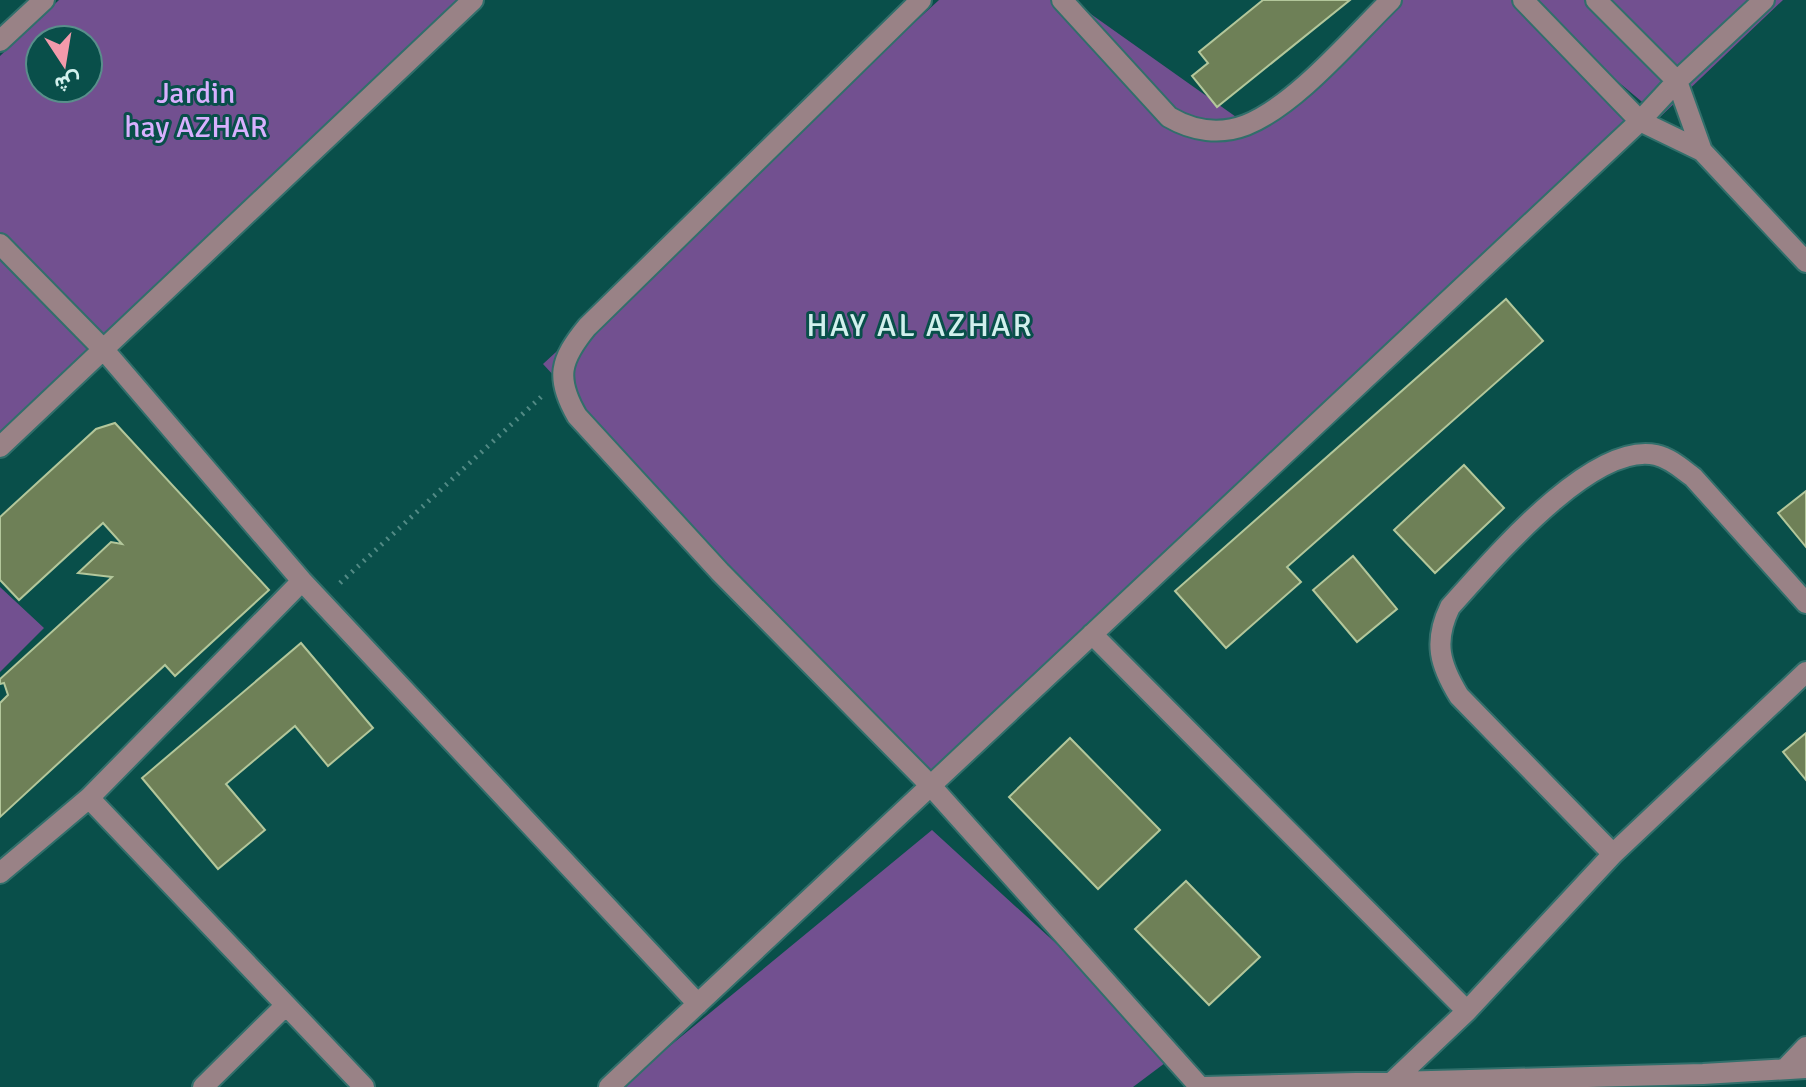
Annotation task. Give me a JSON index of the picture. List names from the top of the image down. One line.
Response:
{"districts":["HAY AL AZHAR"],"parks":["Jardin hay AZHAR"],"north":"bottom"}
